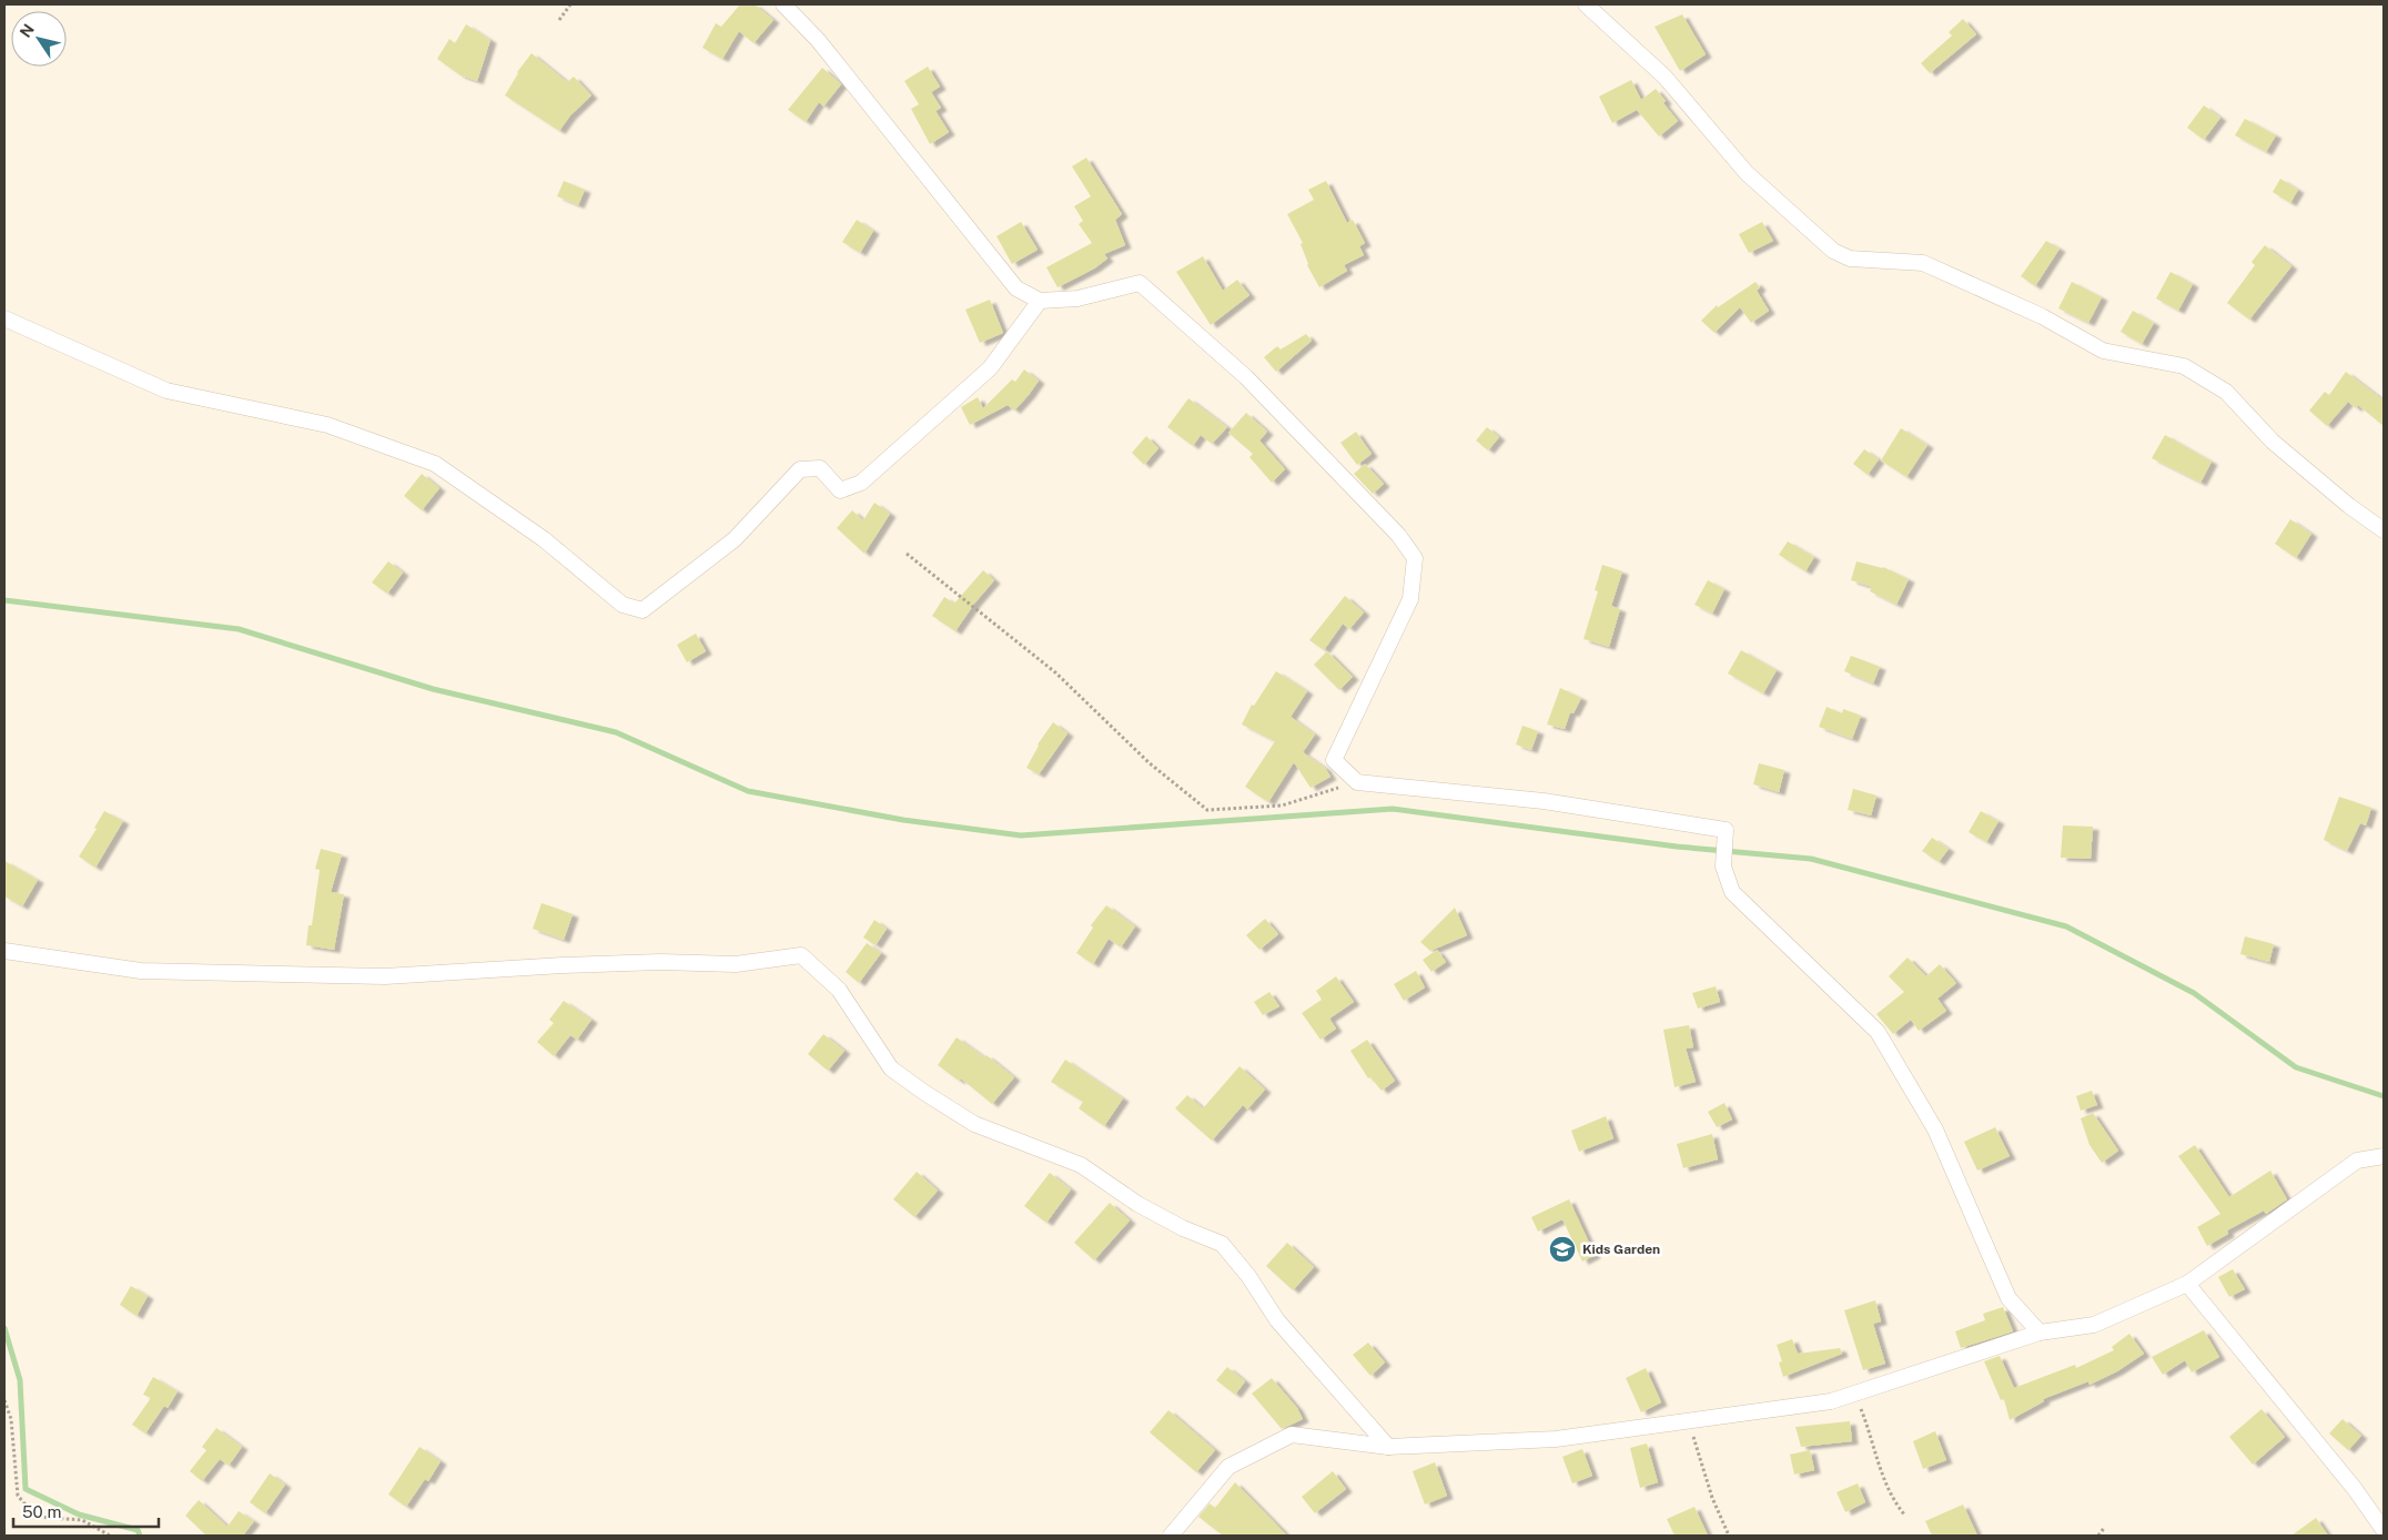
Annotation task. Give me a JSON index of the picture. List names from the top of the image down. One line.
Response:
{"places":{"school or university":["Kids Garden"]},"scale_bar":"50 m","north":"top left"}
